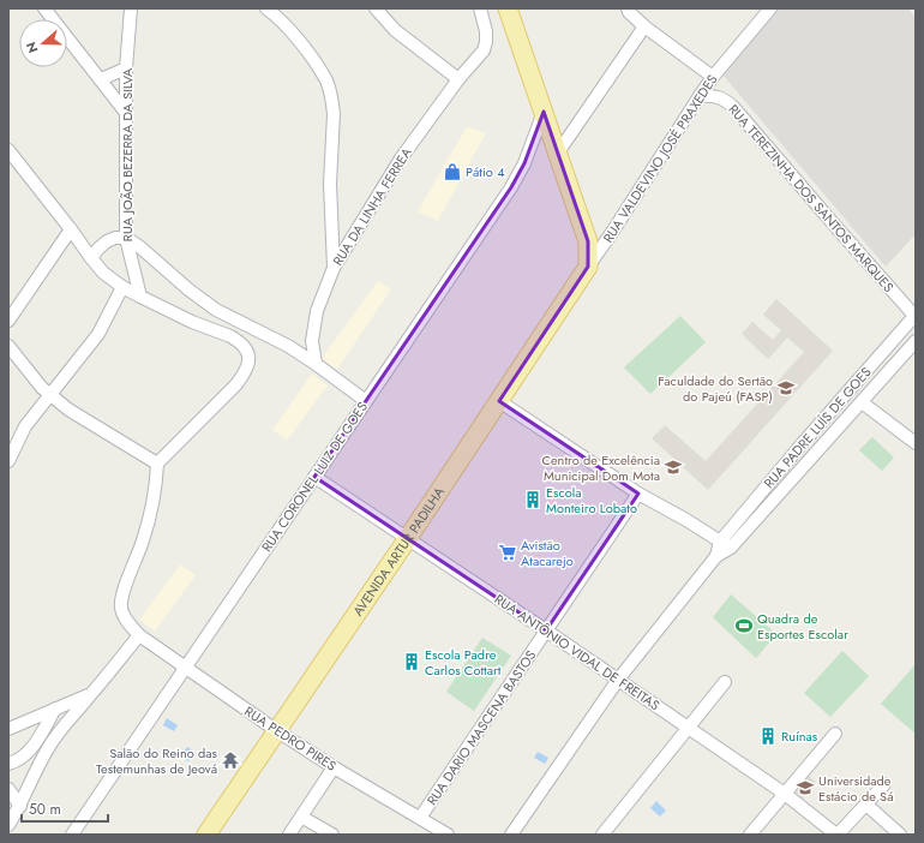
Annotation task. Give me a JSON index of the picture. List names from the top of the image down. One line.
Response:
{"streets":{"main road":["AVENIDA ARTUR PADILHA"],"street":["RUA JOÃO BEZERRA DA SILVA","RUA VALDEVINO JOSÉ PRAXEDES","RUA TEREZINHA DOS SANTOS MARQUES","RUA DA LINHA FERREA","RUA PADRE LUÍS DE GOES","RUA CORONEL LUIZ DE GOES","RUA ANTÔNIO VIDAL DE FREITAS","RUA DARIO MASCENA BASTOS","RUA PEDRO PIRES"]},"crossings":[["RUA VALDEVINO JOSÉ PRAXEDES","RUA TEREZINHA DOS SANTOS MARQUES"],["RUA VALDEVINO JOSÉ PRAXEDES","AVENIDA ARTUR PADILHA"],["RUA TEREZINHA DOS SANTOS MARQUES","RUA PADRE LUÍS DE GOES"],["RUA CORONEL LUIZ DE GOES","RUA ANTÔNIO VIDAL DE FREITAS"],["RUA CORONEL LUIZ DE GOES","RUA PEDRO PIRES"],["AVENIDA ARTUR PADILHA","RUA ANTÔNIO VIDAL DE FREITAS"],["AVENIDA ARTUR PADILHA","RUA PEDRO PIRES"],["RUA ANTÔNIO VIDAL DE FREITAS","RUA DARIO MASCENA BASTOS"],["RUA DARIO MASCENA BASTOS","RUA PEDRO PIRES"]],"places":{"shop":["Pátio 4"],"school or university":["Faculdade do Sertão do Pajeú (FASP)","Centro de Excelência Municipal Dom Mota","Universidade Estácio de Sá"],"building":["Escola Monteiro Lobato","Escola Padre Carlos Cottart","Ruínas"],"supermarket":["Avistão Atacarejo"],"sports":["Quadra de Esportes Escolar"],"temple":["Salão do Reino das Testemunhas de Jeová"]},"scale_bar":"50 m","north":"left"}
